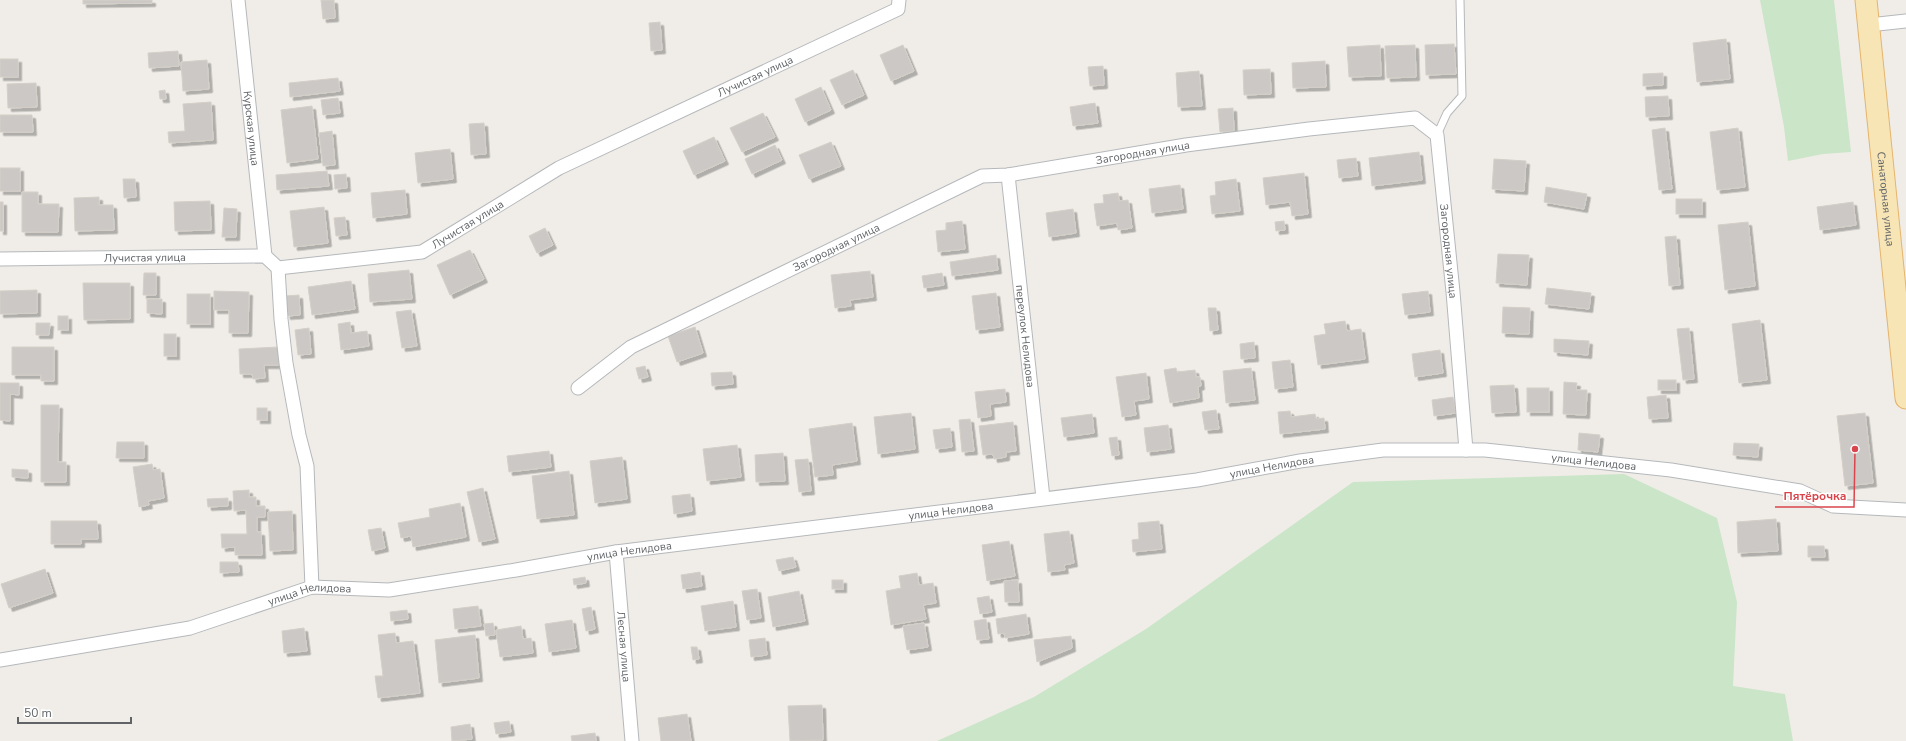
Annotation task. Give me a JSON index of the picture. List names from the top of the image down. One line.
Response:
{"streets":{"main road":["Санаторная улица"],"street":["Лучистая улица","Курская улица","Загородная улица","переулок Нелидова","улица Нелидова","Лесная улица"]},"crossings":[["Лучистая улица","Курская улица"],["Загородная улица","переулок Нелидова"],["Загородная улица","улица Нелидова"],["переулок Нелидова","улица Нелидова"],["улица Нелидова","Лесная улица"]],"places":["Пятёрочка"],"scale_bar":"50 m"}
